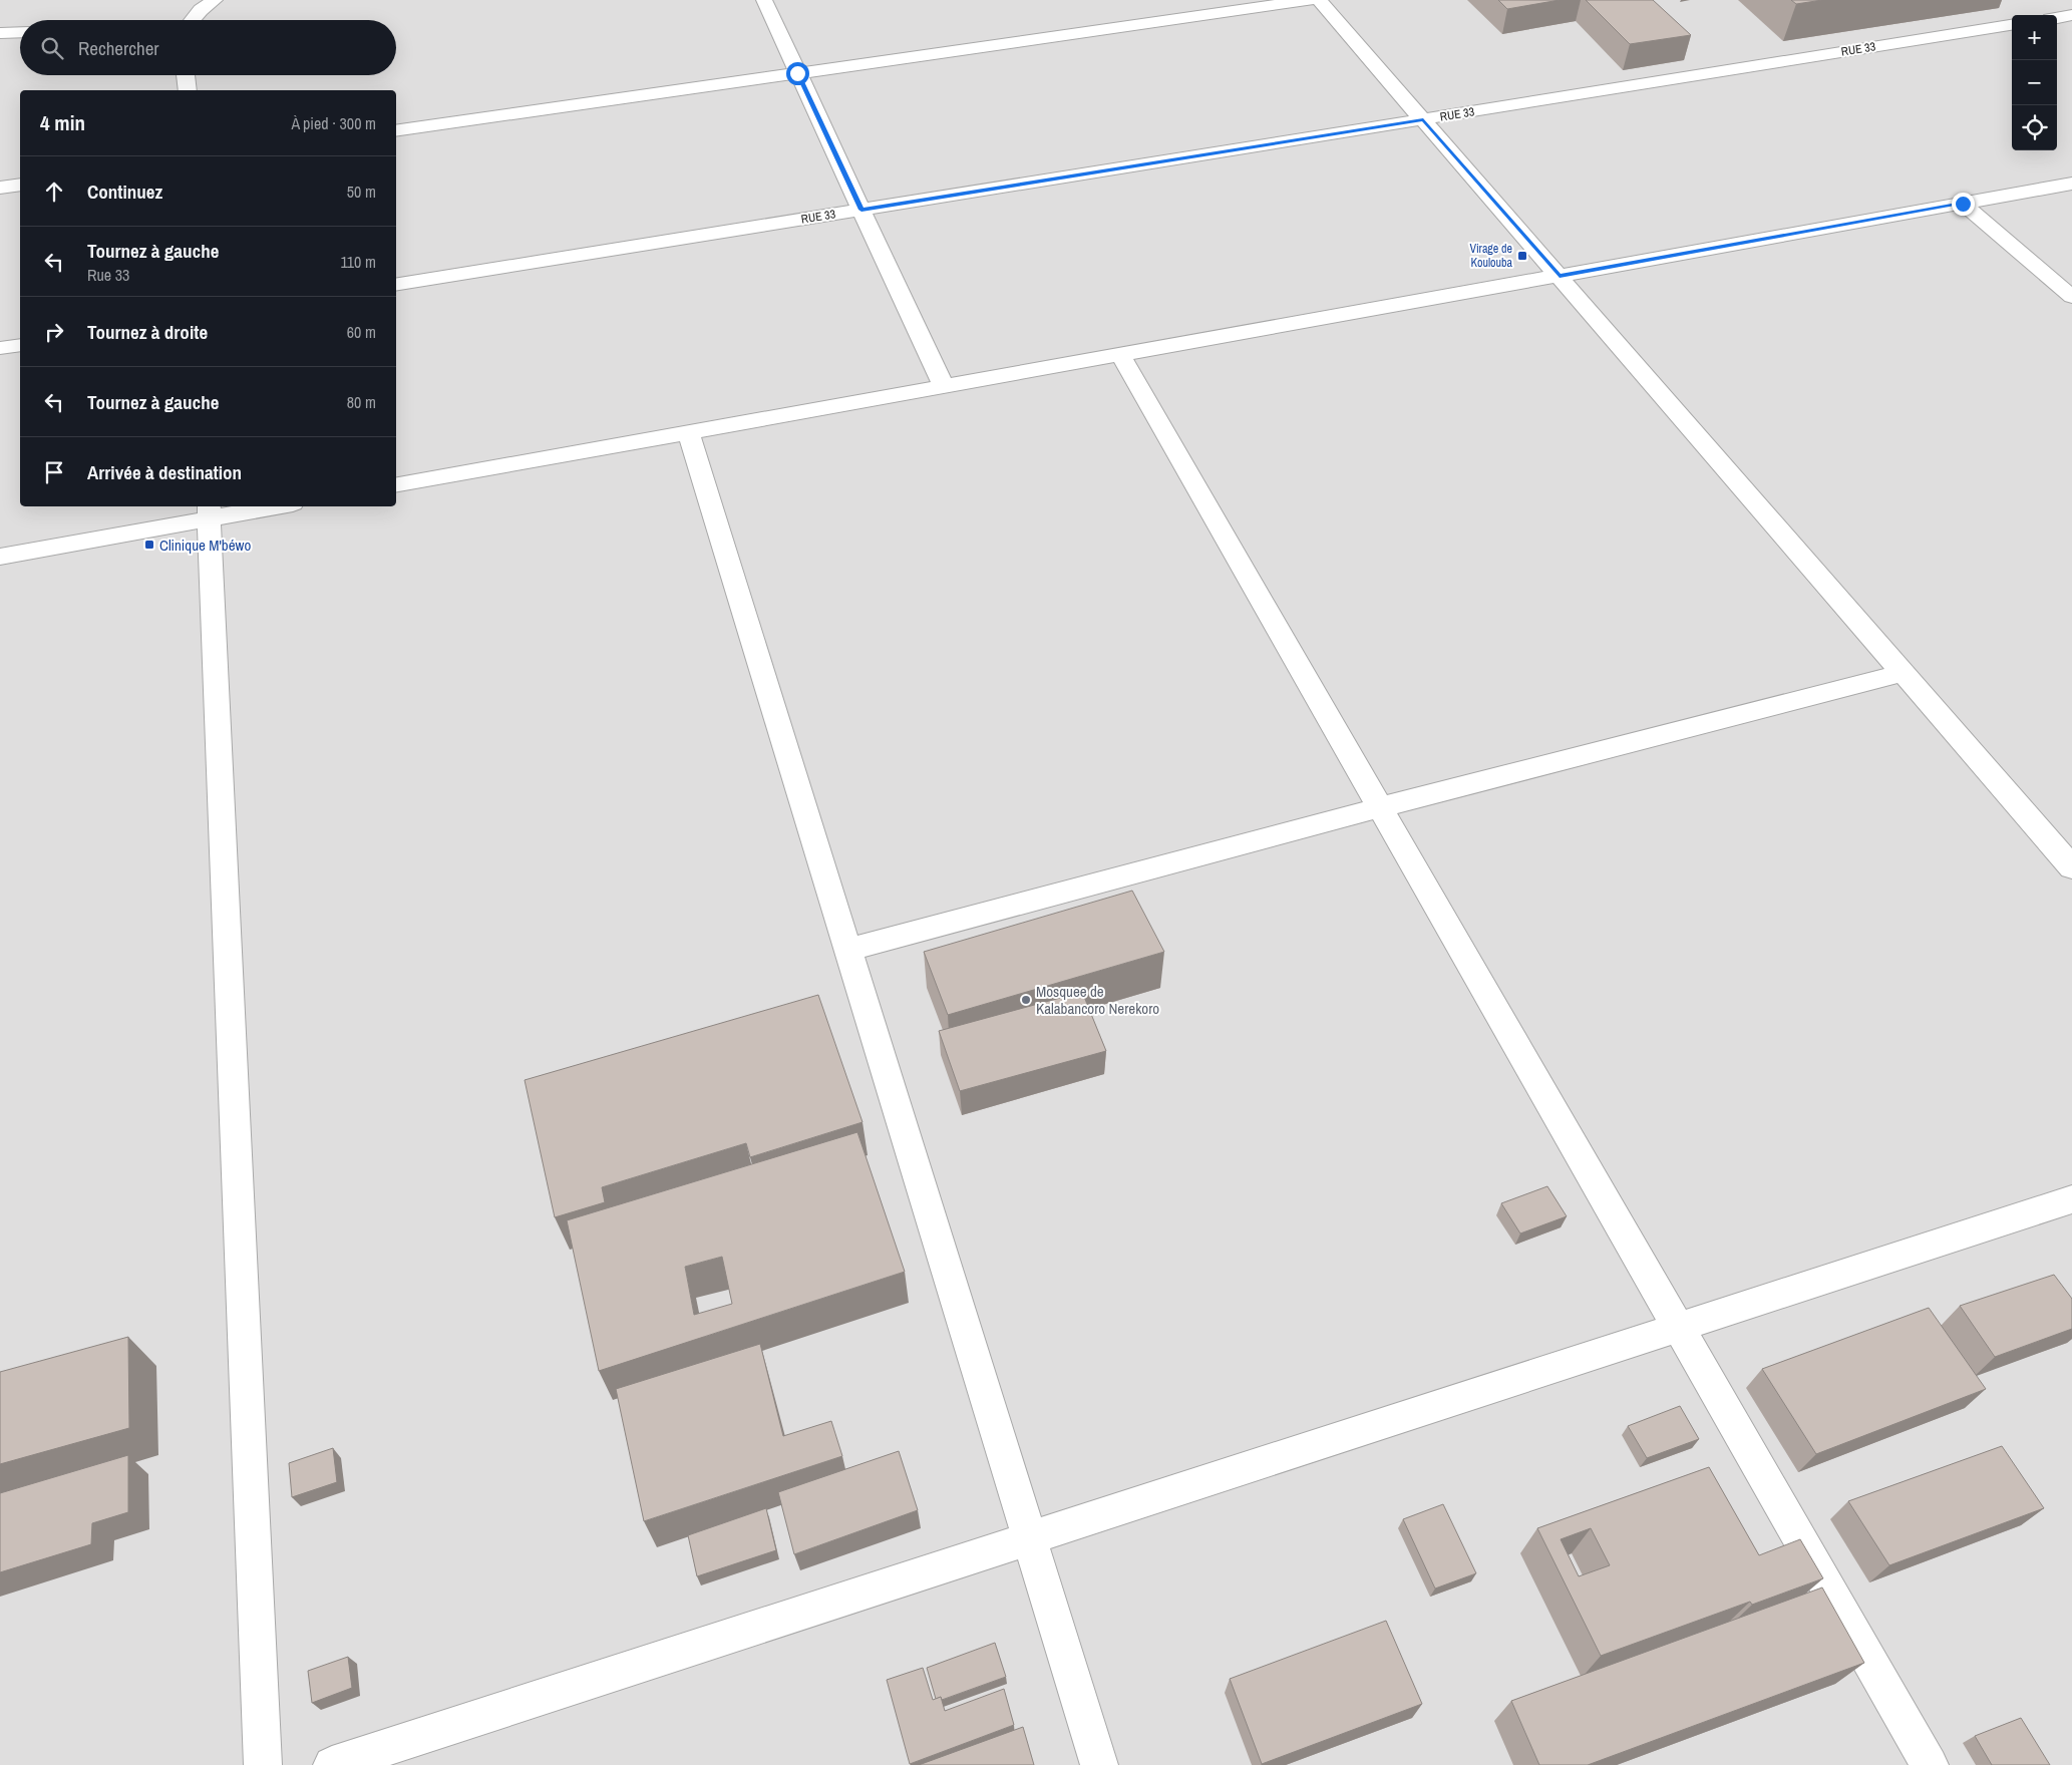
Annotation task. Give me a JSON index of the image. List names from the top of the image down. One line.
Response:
{"streets":{"street":["RUE 33"]},"places":{"transit":["Virage de Koulouba","Clinique M'béwo"],"other":["Mosquee de Kalabancoro Nerekoro"]},"page":{"map_buttons":["+","−"],"search":"Rechercher","heading":["4 min","À pied · 300 m"],"list":[["Continuez","50 m"],["Tournez à gauche","Rue 33","110 m"],["Tournez à droite","60 m"],["Tournez à gauche","80 m"],"Arrivée à destination"]}}
